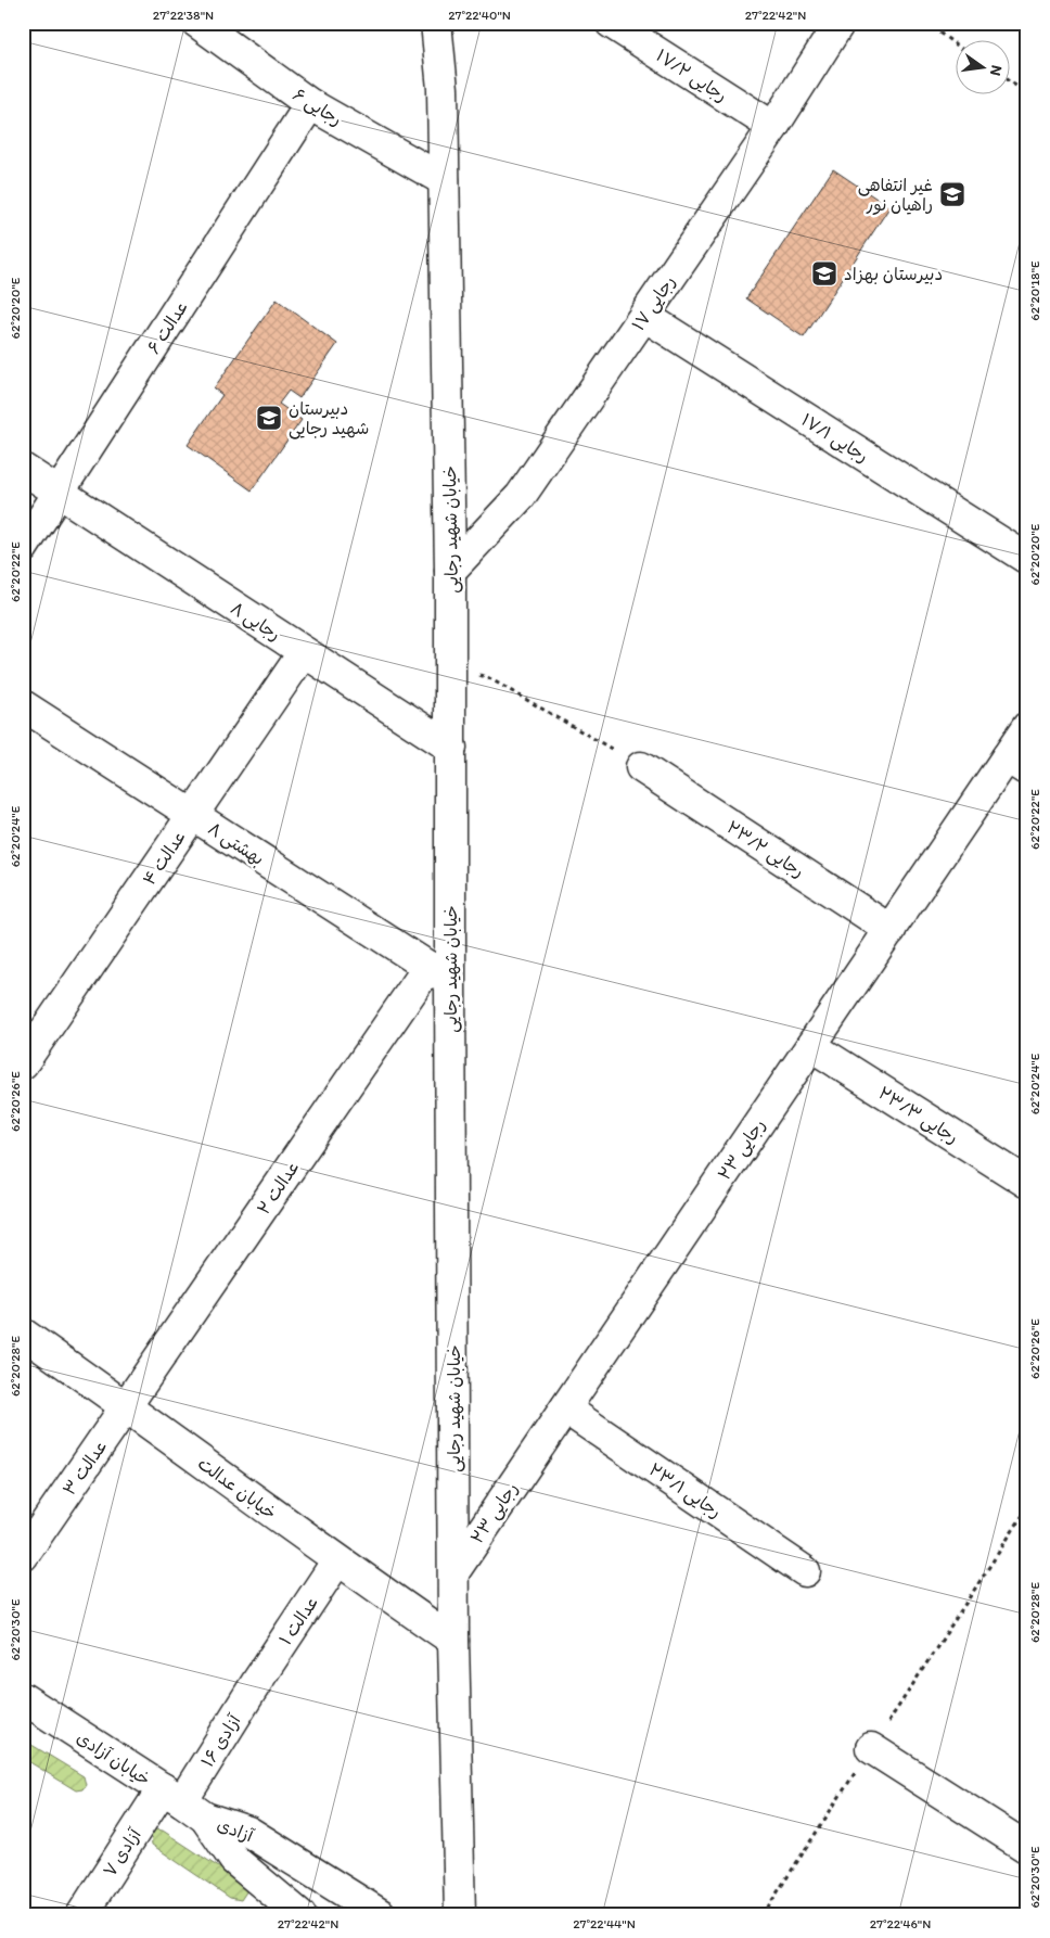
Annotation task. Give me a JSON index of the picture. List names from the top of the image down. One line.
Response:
{"streets":{"street":["رجایی ۱۷/۲","رجایی ۶","رجایی ۱۷","عدالت ۶","رجایی ۱۷/۱","خیابان شهید رجایی","رجایی ۸","بهشتی ۸","رجایی ۲۳/۲","عدالت ۴","رجایی ۲۳/۳","رجایی ۲۳","عدالت ۲","عدالت ۳","خیابان عدالت","رجایی ۲۳/۱","عدالت ۱","آزادی ۱۶","خیابان آزادی","آزادی","آزادی ۷"]},"crossings":[["رجایی ۱۷/۲","رجایی ۱۷"],["رجایی ۶","عدالت ۶"],["رجایی ۶","خیابان شهید رجایی"],["رجایی ۱۷","رجایی ۱۷/۱"],["رجایی ۱۷","خیابان شهید رجایی"],["عدالت ۶","رجایی ۸"],["خیابان شهید رجایی","رجایی ۸"],["خیابان شهید رجایی","بهشتی ۸"],["خیابان شهید رجایی","رجایی ۲۳"],["خیابان شهید رجایی","عدالت ۲"],["خیابان شهید رجایی","خیابان عدالت"],["رجایی ۸","عدالت ۴"],["بهشتی ۸","عدالت ۴"],["بهشتی ۸","عدالت ۲"],["رجایی ۲۳/۲","رجایی ۲۳"],["رجایی ۲۳/۳","رجایی ۲۳"],["رجایی ۲۳","رجایی ۲۳/۱"],["عدالت ۲","عدالت ۳"],["عدالت ۲","خیابان عدالت"],["عدالت ۳","خیابان عدالت"],["خیابان عدالت","عدالت ۱"],["عدالت ۱","آزادی ۱۶"],["آزادی ۱۶","خیابان آزادی"],["آزادی ۱۶","آزادی"],["آزادی ۱۶","آزادی ۷"],["خیابان آزادی","آزادی"],["خیابان آزادی","آزادی ۷"],["آزادی","آزادی ۷"]],"places":{"school or university":["غیر انتفاهی راهیان نور","دبیرستان بهزاد","دبیرستان شهید رجایی"]},"north":"right","coordinates":["27°22'38\"N","27°22'40\"N","27°22'42\"N","62°20'18\"E","62°20'20\"E","62°20'22\"E","62°20'24\"E","62°20'26\"E","62°20'28\"E","62°20'30\"E","27°22'44\"N","27°22'46\"N"]}
